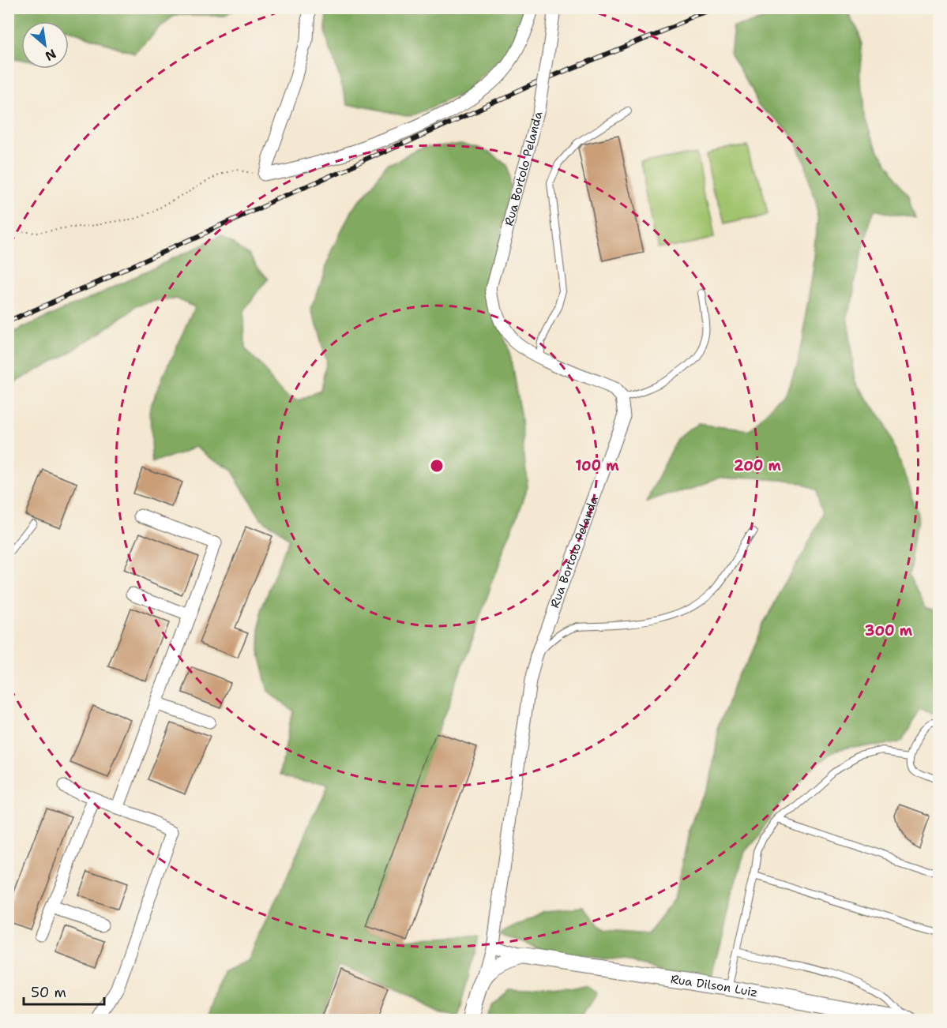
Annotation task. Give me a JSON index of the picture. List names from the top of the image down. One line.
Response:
{"streets":{"street":["Rua Bortolo Pelanda","Rua Dilson Luiz"]},"scale_bar":"50 m","north":"bottom right","rings":["100 m","200 m","300 m"]}
